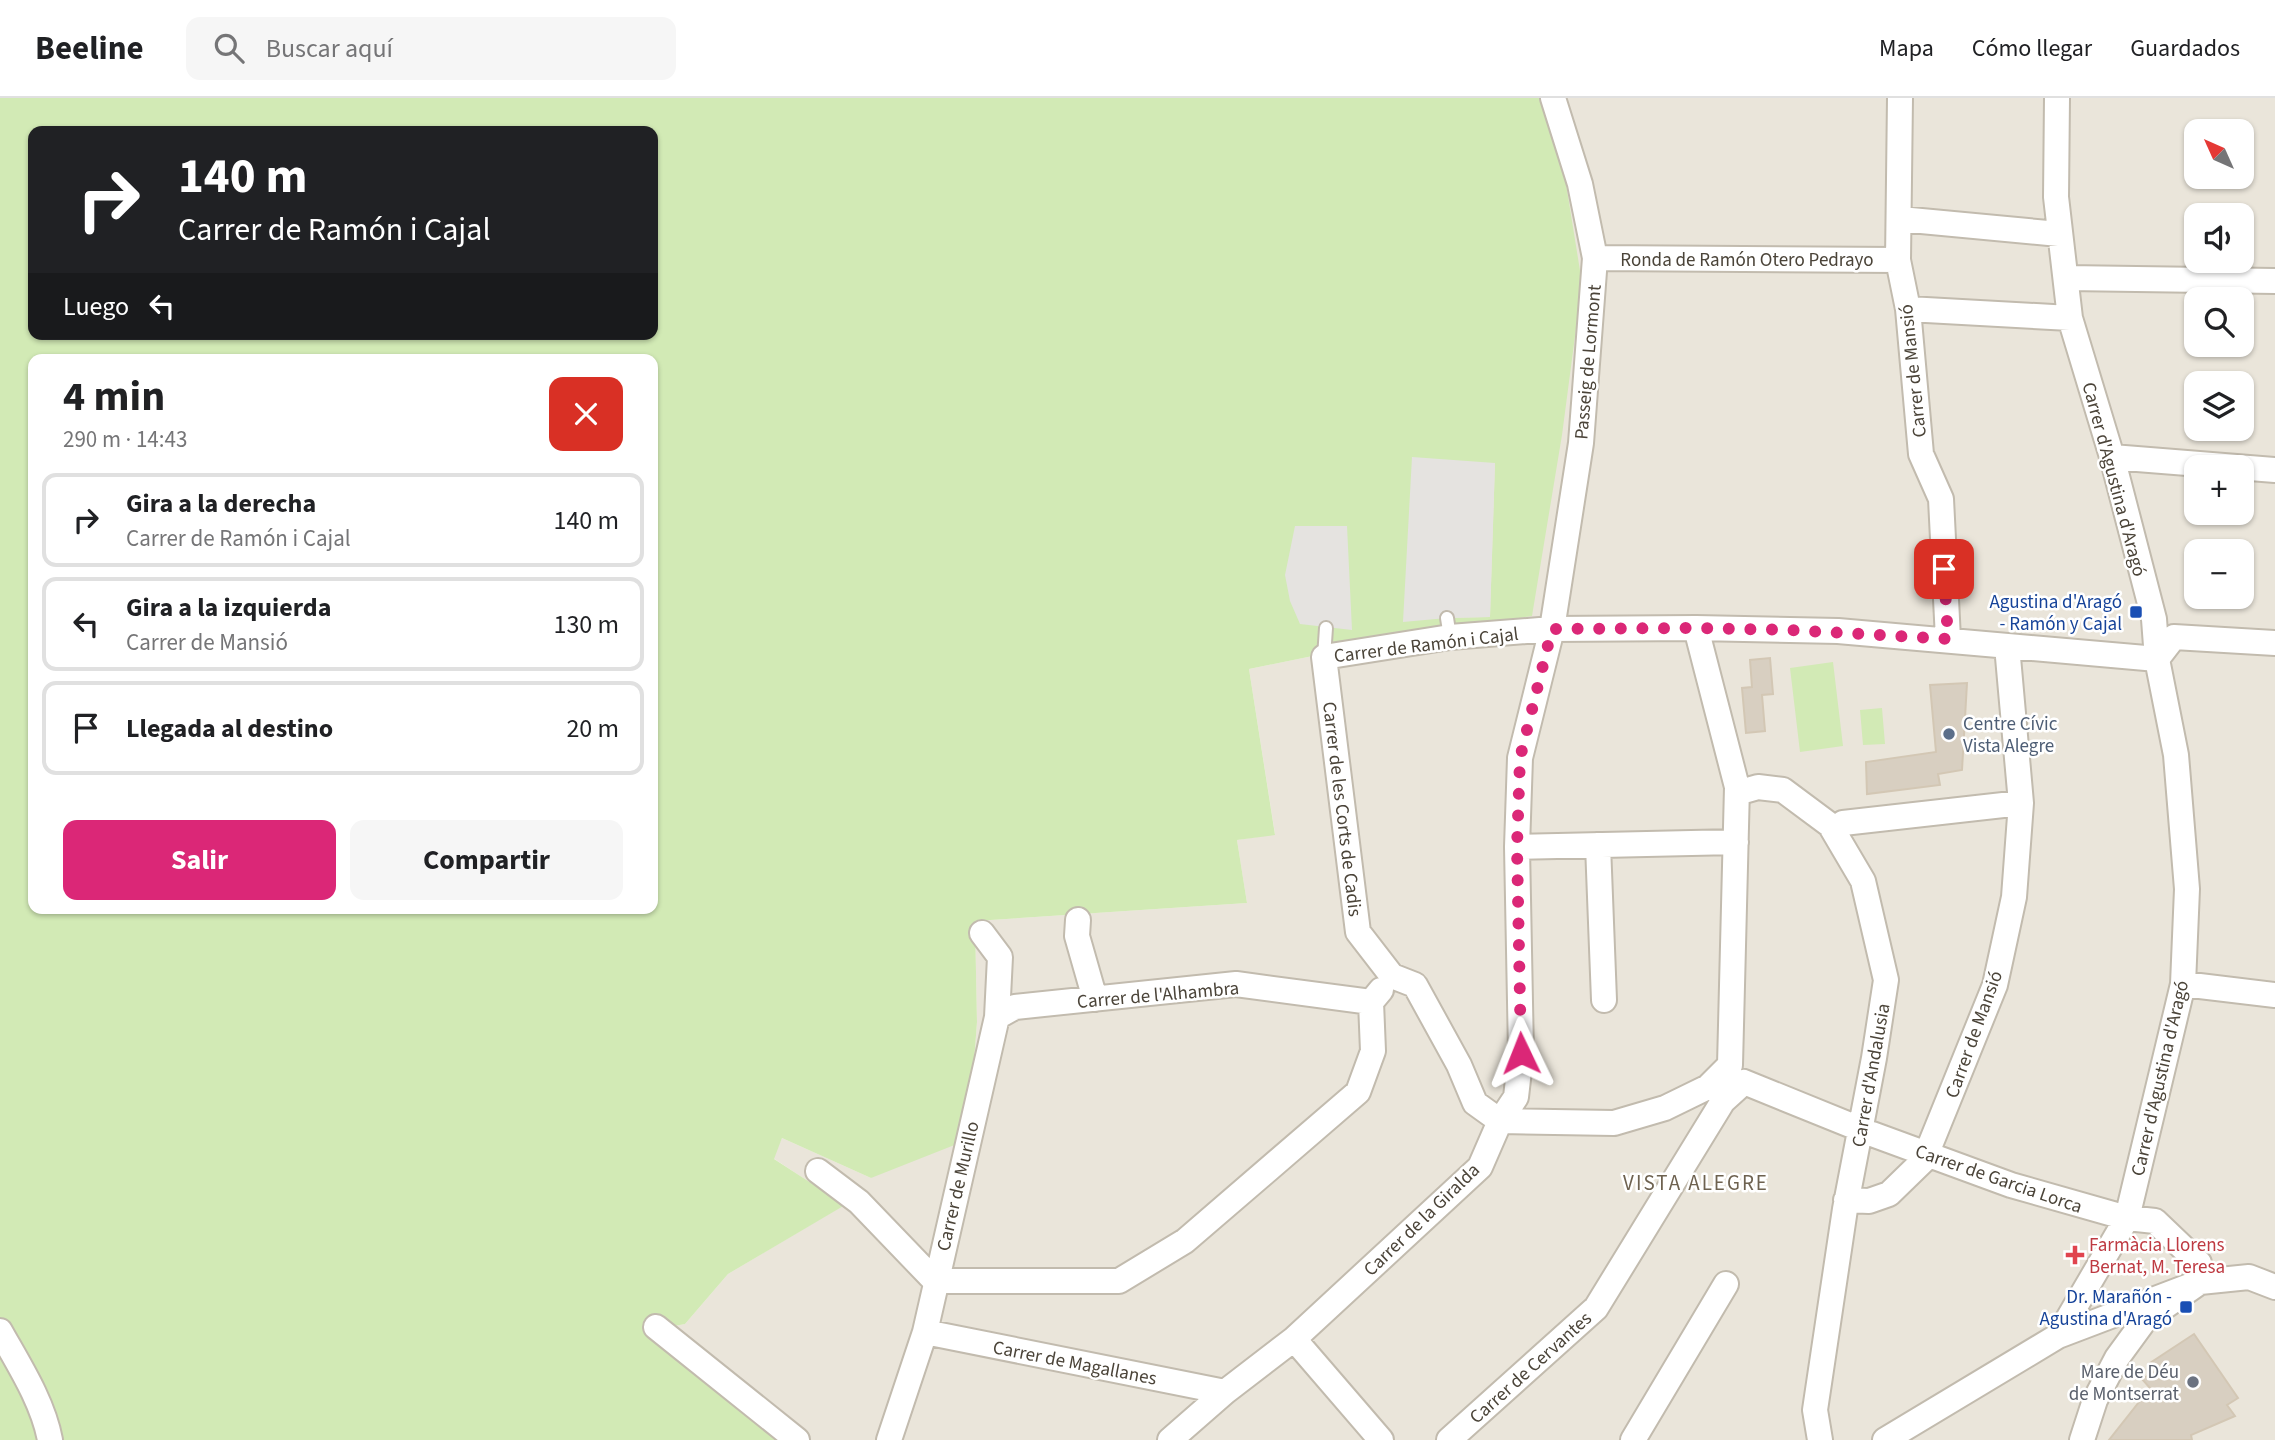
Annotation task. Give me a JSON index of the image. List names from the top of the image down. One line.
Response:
{"streets":{"street":["Ronda de Ramón Otero Pedrayo","Passeig de Lormont","Carrer de Mansió","Carrer d'Agustina d'Aragó","Carrer de Ramón i Cajal","Carrer de les Corts de Cadis","Carrer de l'Alhambra","Carrer d'Andalusia","Carrer de Garcia Lorca","Carrer de Murillo","Carrer de la Giralda","Carrer de Magallanes","Carrer de Cervantes"]},"crossings":[["Ronda de Ramón Otero Pedrayo","Passeig de Lormont"],["Ronda de Ramón Otero Pedrayo","Carrer de Mansió"],["Passeig de Lormont","Carrer de Ramón i Cajal"],["Passeig de Lormont","Carrer de la Giralda"],["Carrer de Mansió","Carrer de Ramón i Cajal"],["Carrer de Mansió","Carrer d'Andalusia"],["Carrer de Mansió","Carrer de Garcia Lorca"],["Carrer d'Agustina d'Aragó","Carrer de Ramón i Cajal"],["Carrer d'Agustina d'Aragó","Carrer de Garcia Lorca"],["Carrer de Ramón i Cajal","Carrer de les Corts de Cadis"],["Carrer de Ramón i Cajal","Carrer de la Giralda"],["Carrer de les Corts de Cadis","Carrer de la Giralda"],["Carrer de l'Alhambra","Carrer de Murillo"],["Carrer d'Andalusia","Carrer de Garcia Lorca"],["Carrer de Garcia Lorca","Carrer de Cervantes"],["Carrer de Murillo","Carrer de Magallanes"],["Carrer de la Giralda","Carrer de Magallanes"]],"districts":["VISTA ALEGRE"],"places":{"transit":["Agustina d'Aragó - Ramón y Cajal","Dr. Marañón - Agustina d'Aragó"],"other":["Centre Cívic Vista Alegre","Mare de Déu de Montserrat"],"health":["Farmàcia Llorens Bernat, M. Teresa"]},"north":"top left","page":{"header":"Beeline","search":"Buscar aquí","nav":["Mapa","Cómo llegar","Guardados"],"map_buttons":["+","−"],"turn":["140 m","Carrer de Ramón i Cajal"],"then":"Luego","heading":["4 min","290 m · 14:43"],"list":[{"name":"Gira a la derecha","note":"Carrer de Ramón i Cajal","value":"140 m"},{"name":"Gira a la izquierda","note":"Carrer de Mansió","value":"130 m"},{"name":"Llegada al destino","value":"20 m"}],"buttons":["Salir","Compartir"]}}
